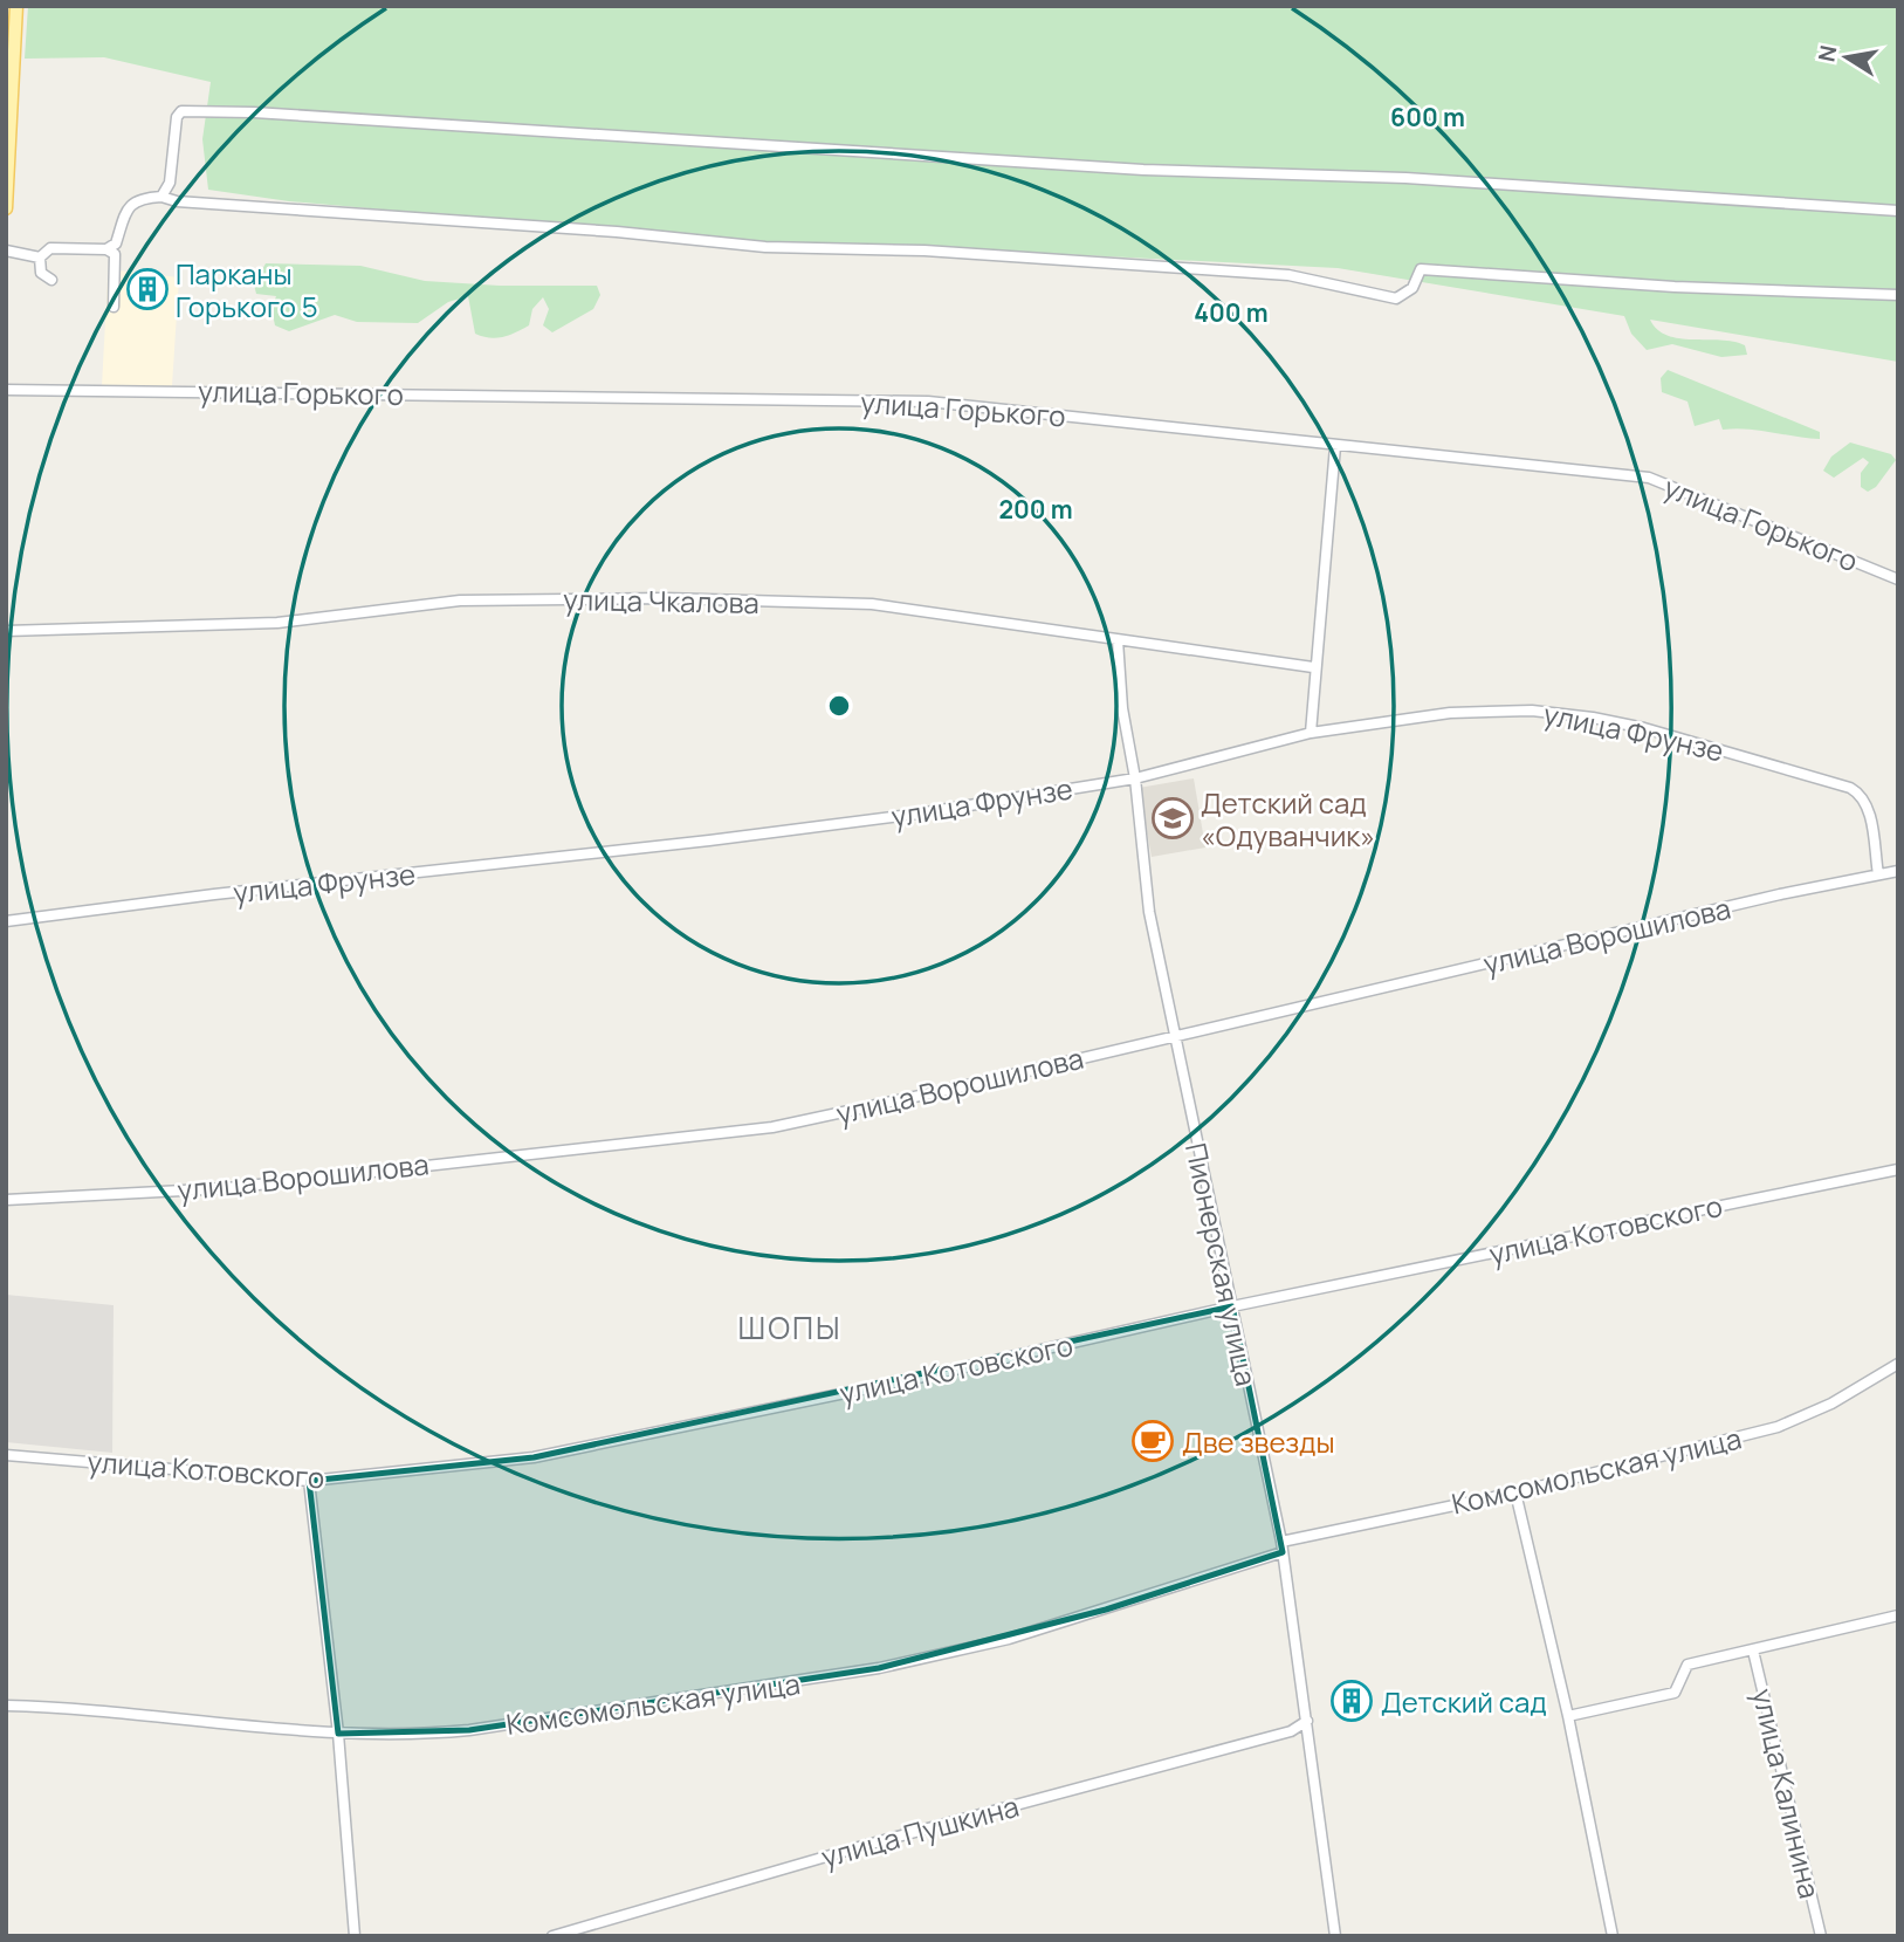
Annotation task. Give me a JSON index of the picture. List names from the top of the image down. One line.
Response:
{"streets":{"street":["улица Горького","улица Чкалова","улица Фрунзе","улица Ворошилова","улица Котовского","Пионерская улица","Комсомольская улица","улица Калинина","улица Пушкина"]},"crossings":[["улица Чкалова","Пионерская улица"],["улица Фрунзе","улица Ворошилова"],["улица Фрунзе","Пионерская улица"],["улица Ворошилова","Пионерская улица"],["улица Котовского","Пионерская улица"],["Пионерская улица","Комсомольская улица"],["Пионерская улица","улица Пушкина"]],"districts":["ШОПЫ"],"places":{"building":["Парканы Горького 5","Детский сад"],"school or university":["Детский сад «Одуванчик»"],"cafe":["Две звезды"]},"north":"left","rings":["600 m","400 m","200 m"]}
